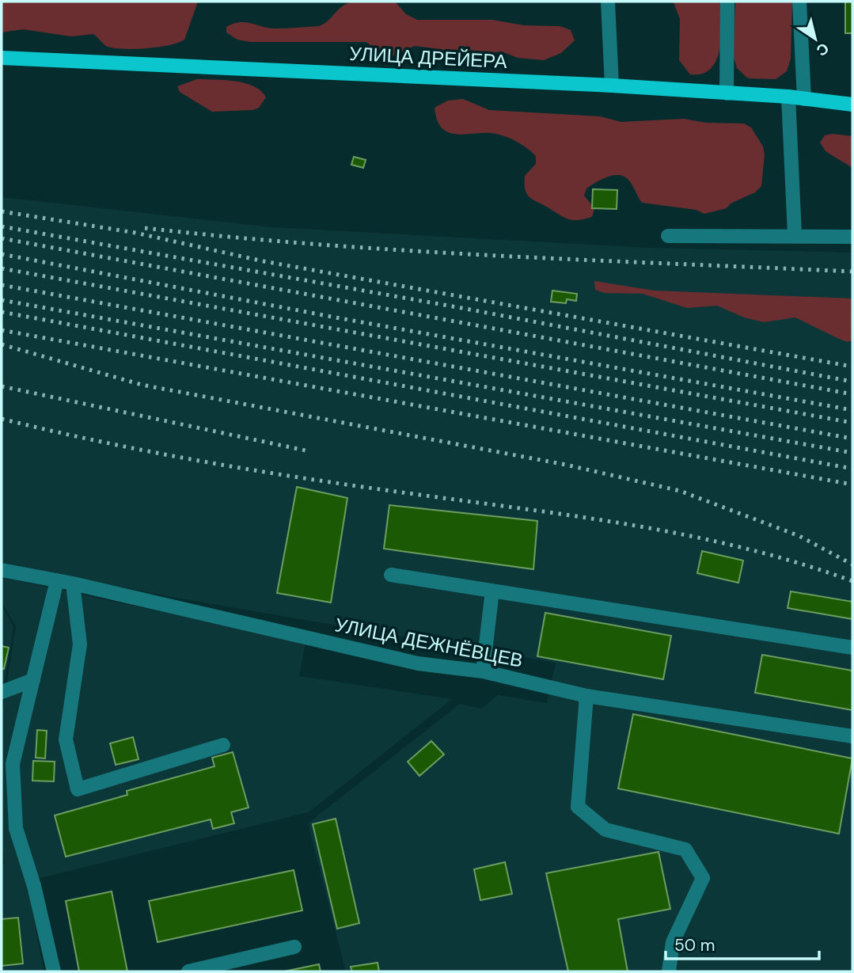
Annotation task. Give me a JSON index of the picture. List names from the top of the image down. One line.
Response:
{"streets":{"main road":["УЛИЦА ДРЕЙЕРА"],"street":["УЛИЦА ДЕЖНЁВЦЕВ"]},"scale_bar":"50 m","north":"bottom right"}
